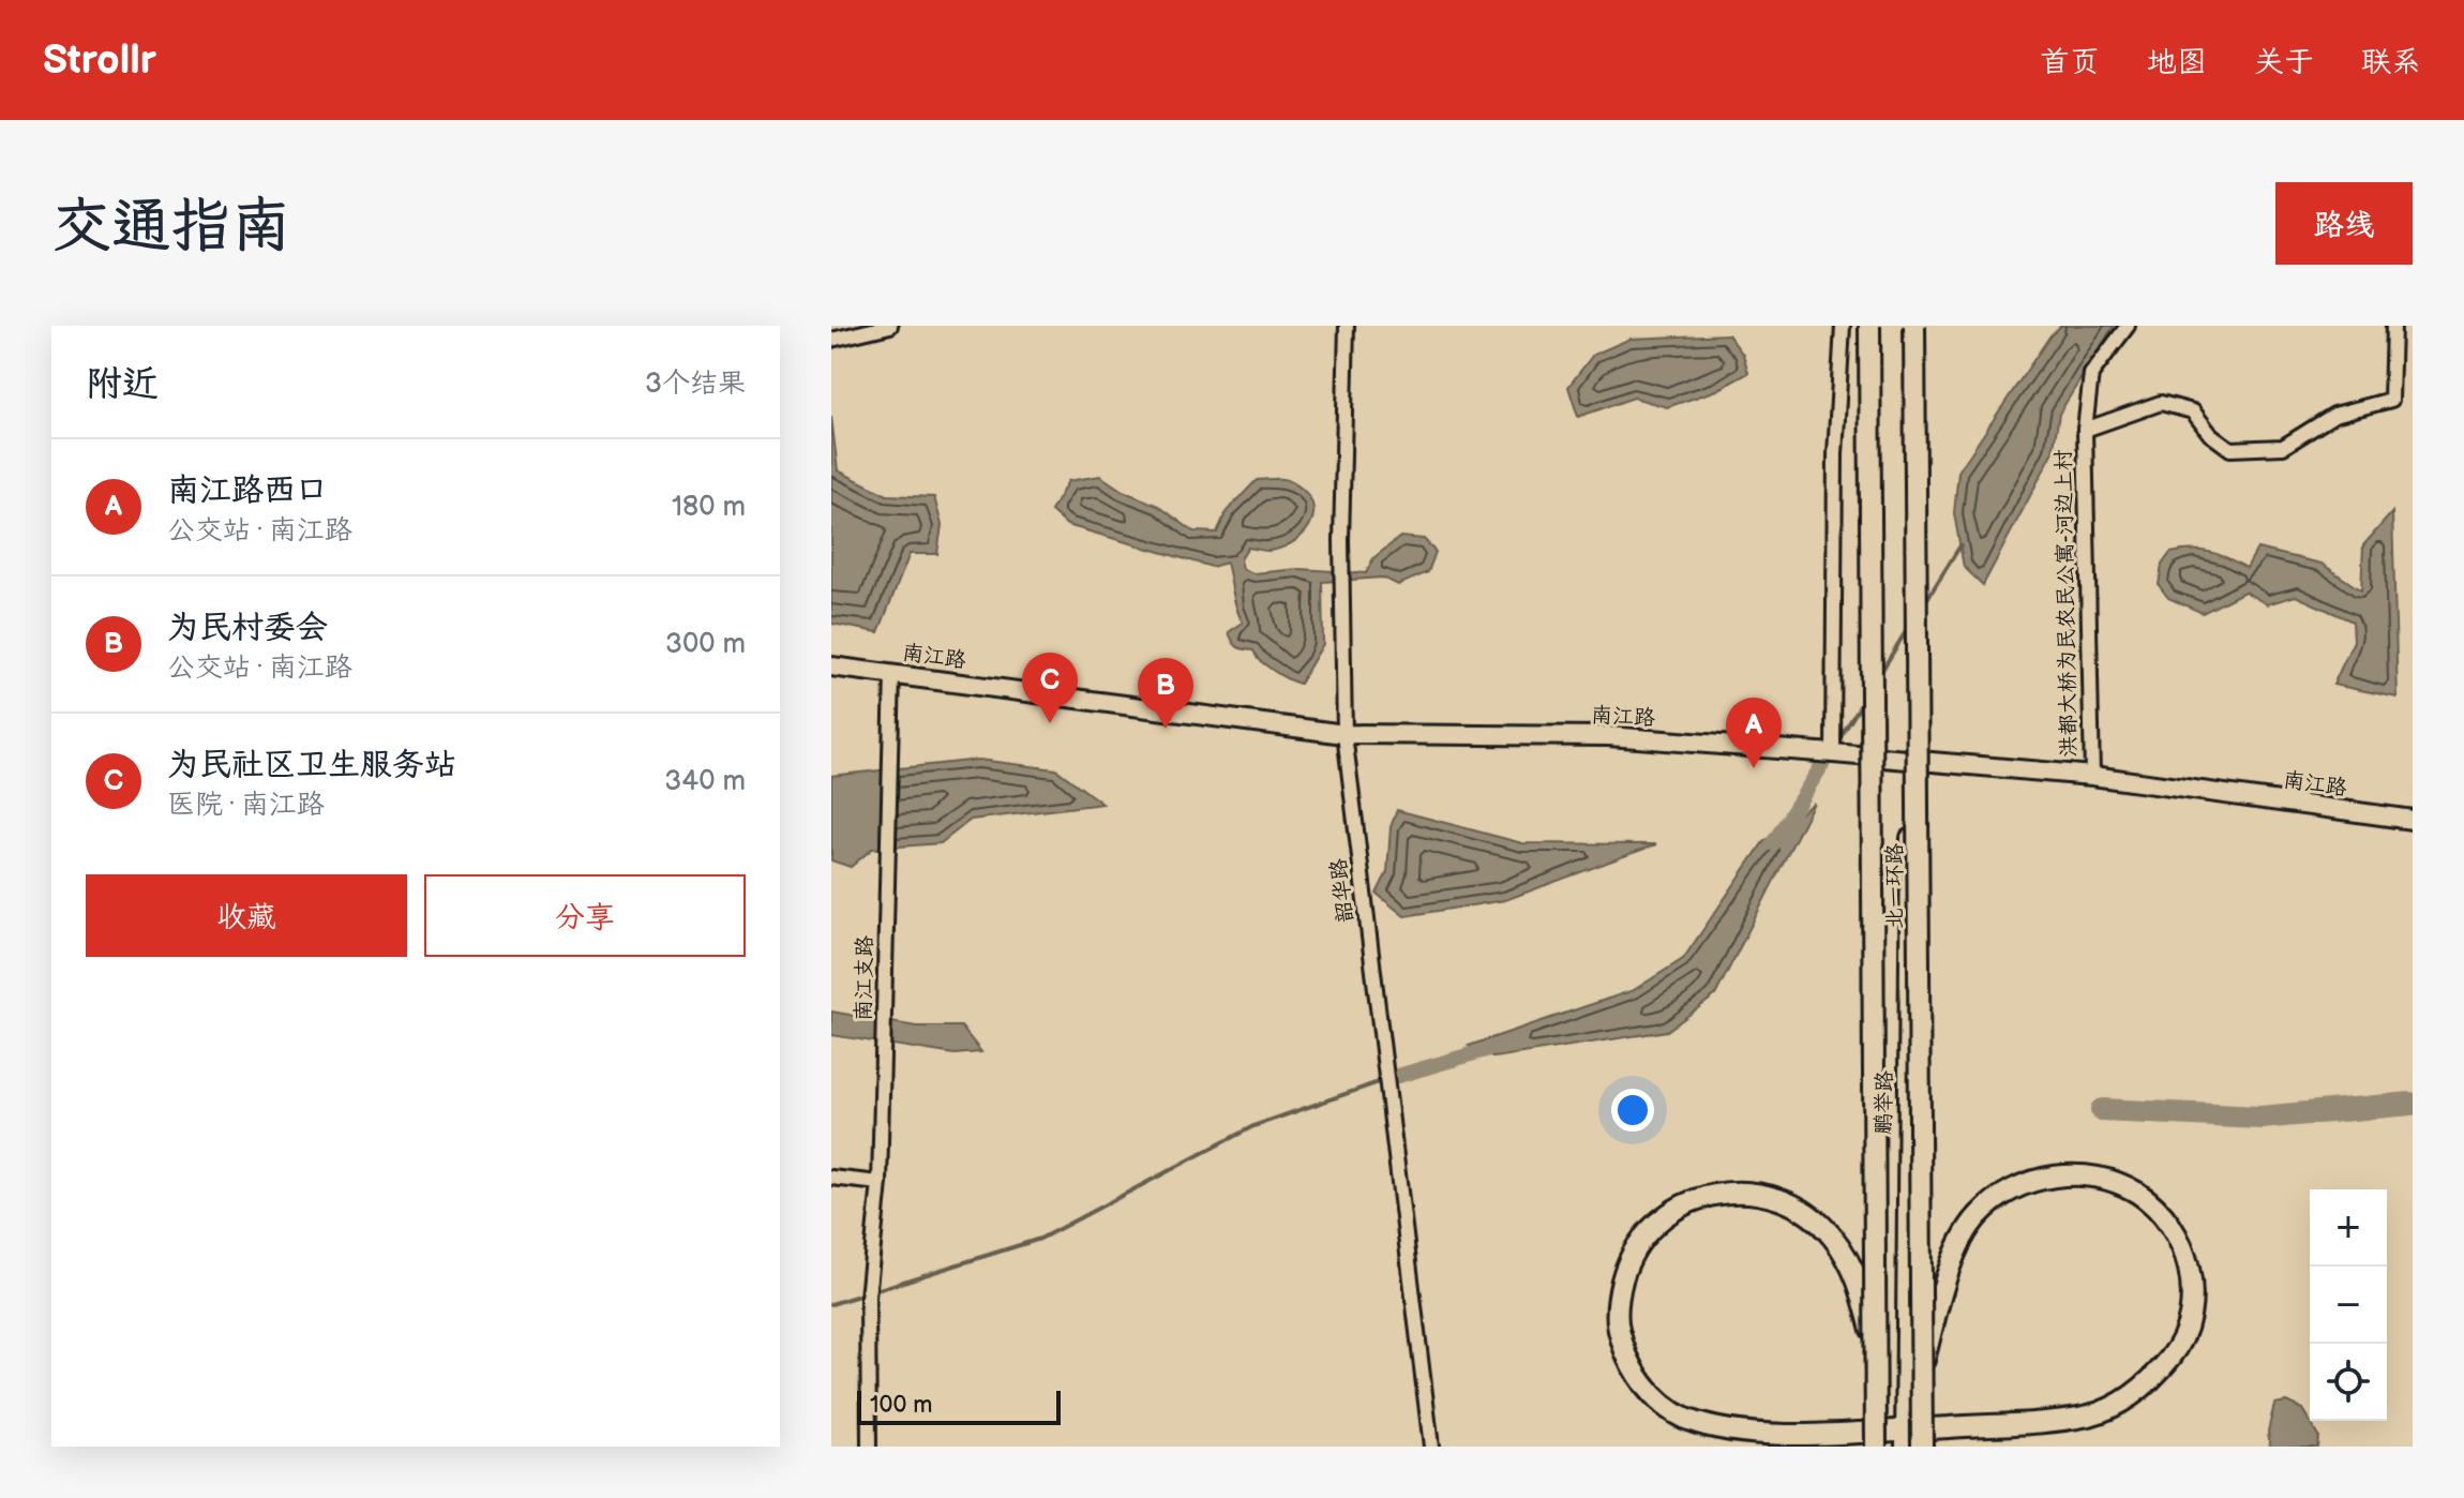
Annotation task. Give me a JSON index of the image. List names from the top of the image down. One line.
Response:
{"streets":{"highway":["北一环路"],"main road":["南江路"],"street":["洪都大桥为民农民公寓-河边上村","韶华路","南江支路","鹏举路"]},"crossings":[["洪都大桥为民农民公寓-河边上村","南江路"],["南江路","韶华路"],["南江路","南江支路"],["南江路","鹏举路"]],"scale_bar":"100 m","page":{"header":"Strollr","nav":["首页","地图","关于","联系"],"buttons":["路线",["收藏","分享"]],"title":"交通指南","heading":["附近","3个结果"],"list":[{"mark":"A","name":"南江路西口","note":"公交站 · 南江路","value":"180 m"},{"mark":"B","name":"为民村委会","note":"公交站 · 南江路","value":"300 m"},{"mark":"C","name":"为民社区卫生服务站","note":"医院 · 南江路","value":"340 m"}],"pins":["C","B","A"],"map_buttons":["+","−"],"scale":"100 m"}}
